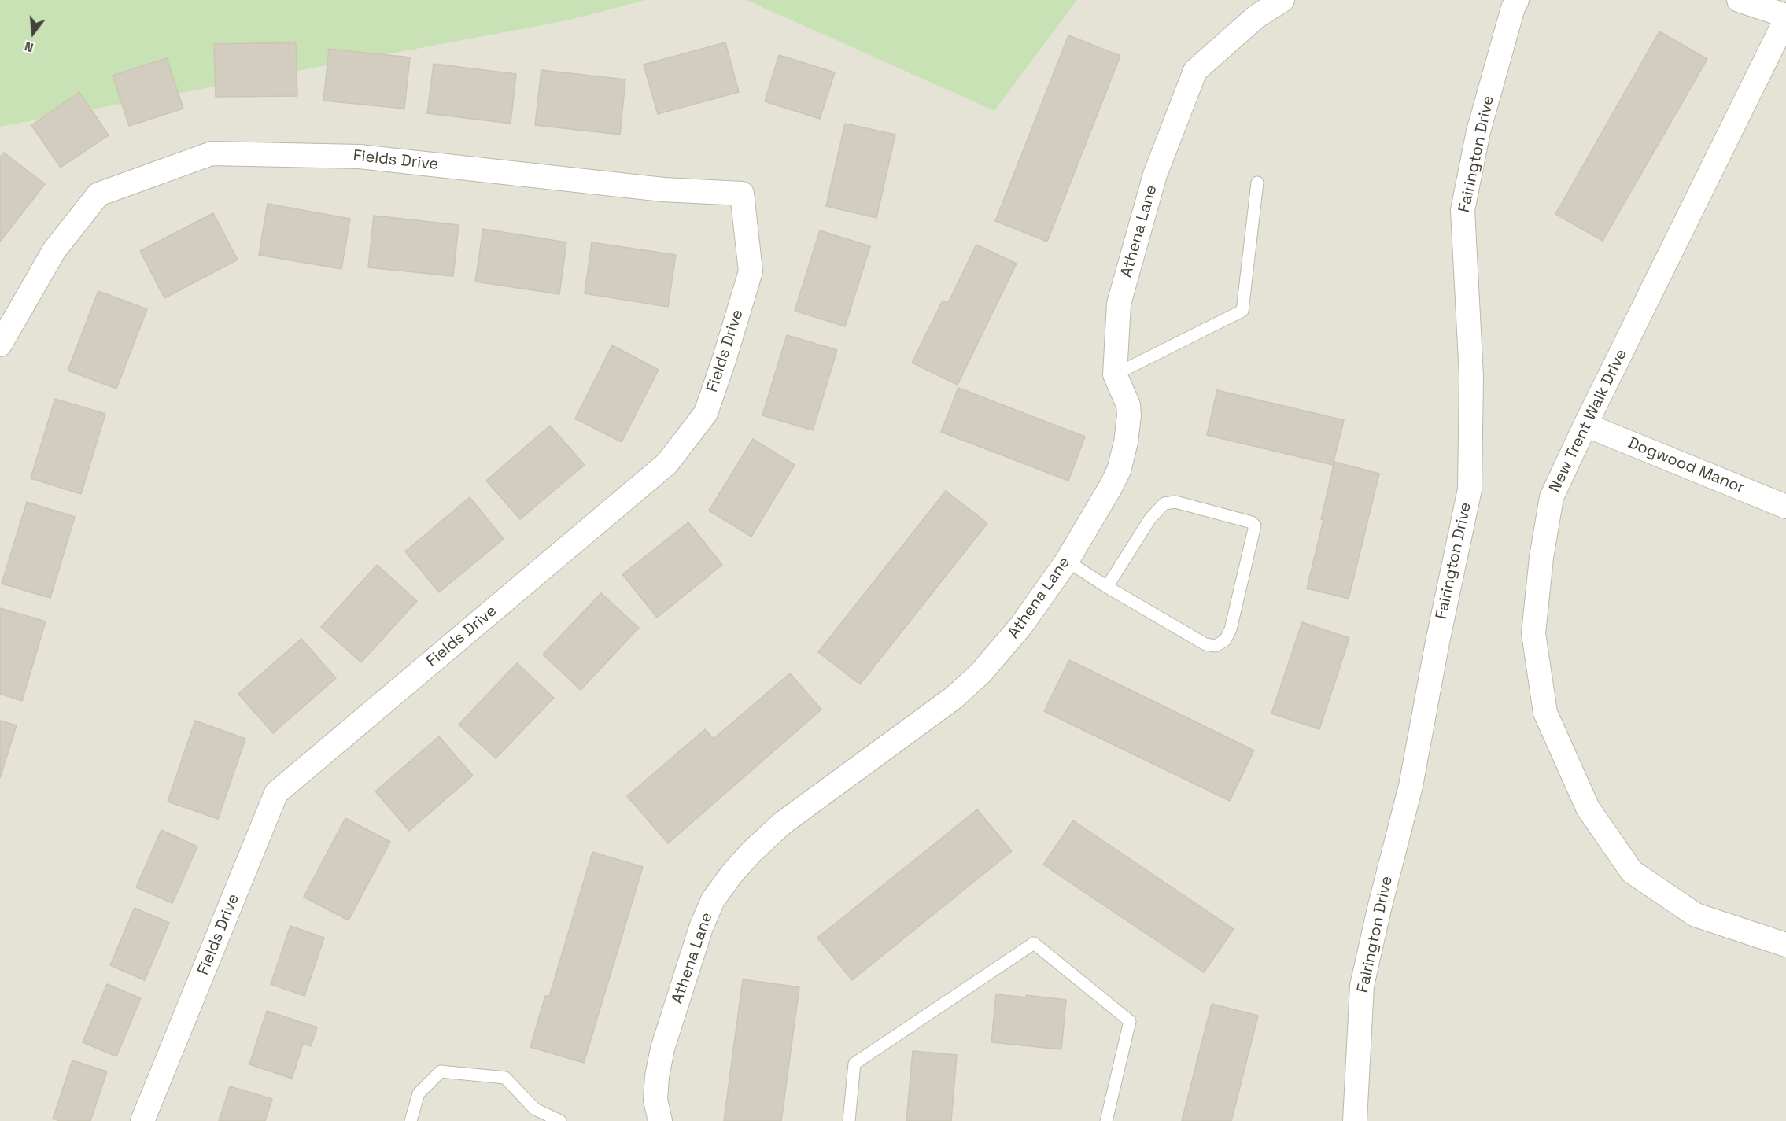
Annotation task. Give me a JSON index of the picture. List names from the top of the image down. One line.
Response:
{"streets":{"street":["Fairington Drive","Fields Drive","Athena Lane","New Trent Walk Drive","Dogwood Manor"]},"crossings":[["New Trent Walk Drive","Dogwood Manor"]],"north":"bottom"}
